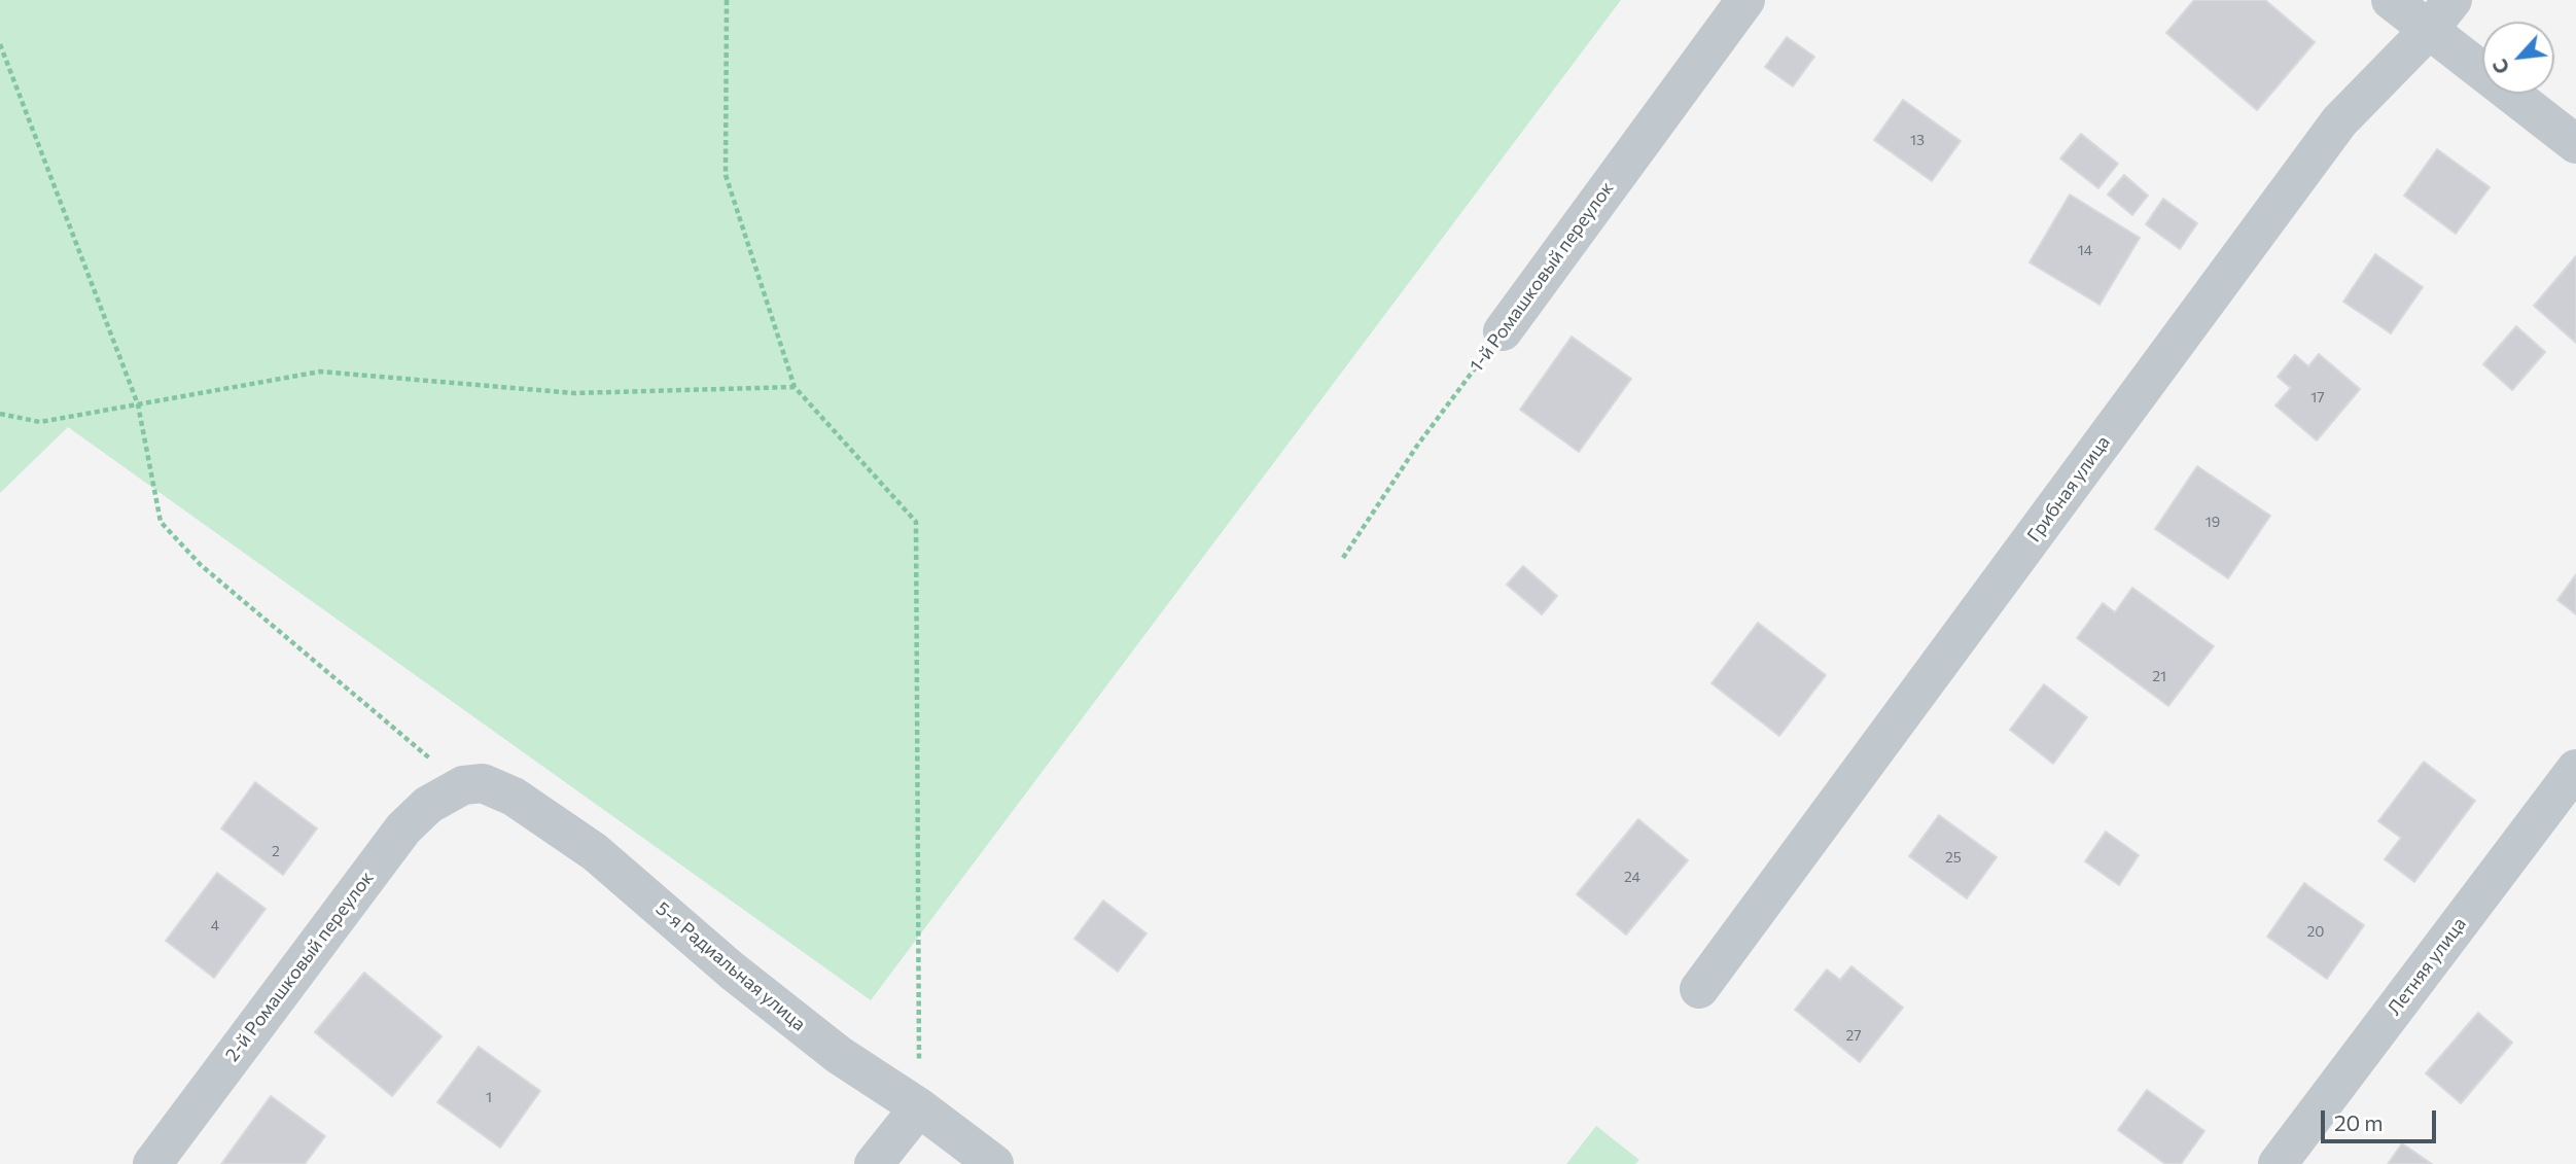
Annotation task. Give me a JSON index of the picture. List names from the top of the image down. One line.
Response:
{"streets":{"street":["1-й Ромашковый переулок","Грибная улица","2-й Ромашковый переулок","5-я Радиальная улица","Летняя улица"]},"crossings":[["2-й Ромашковый переулок","5-я Радиальная улица"]],"house_numbers":["13","14","17","19","21","2","25","24","4","20","27","1"],"scale_bar":"20 m","north":"bottom left"}
